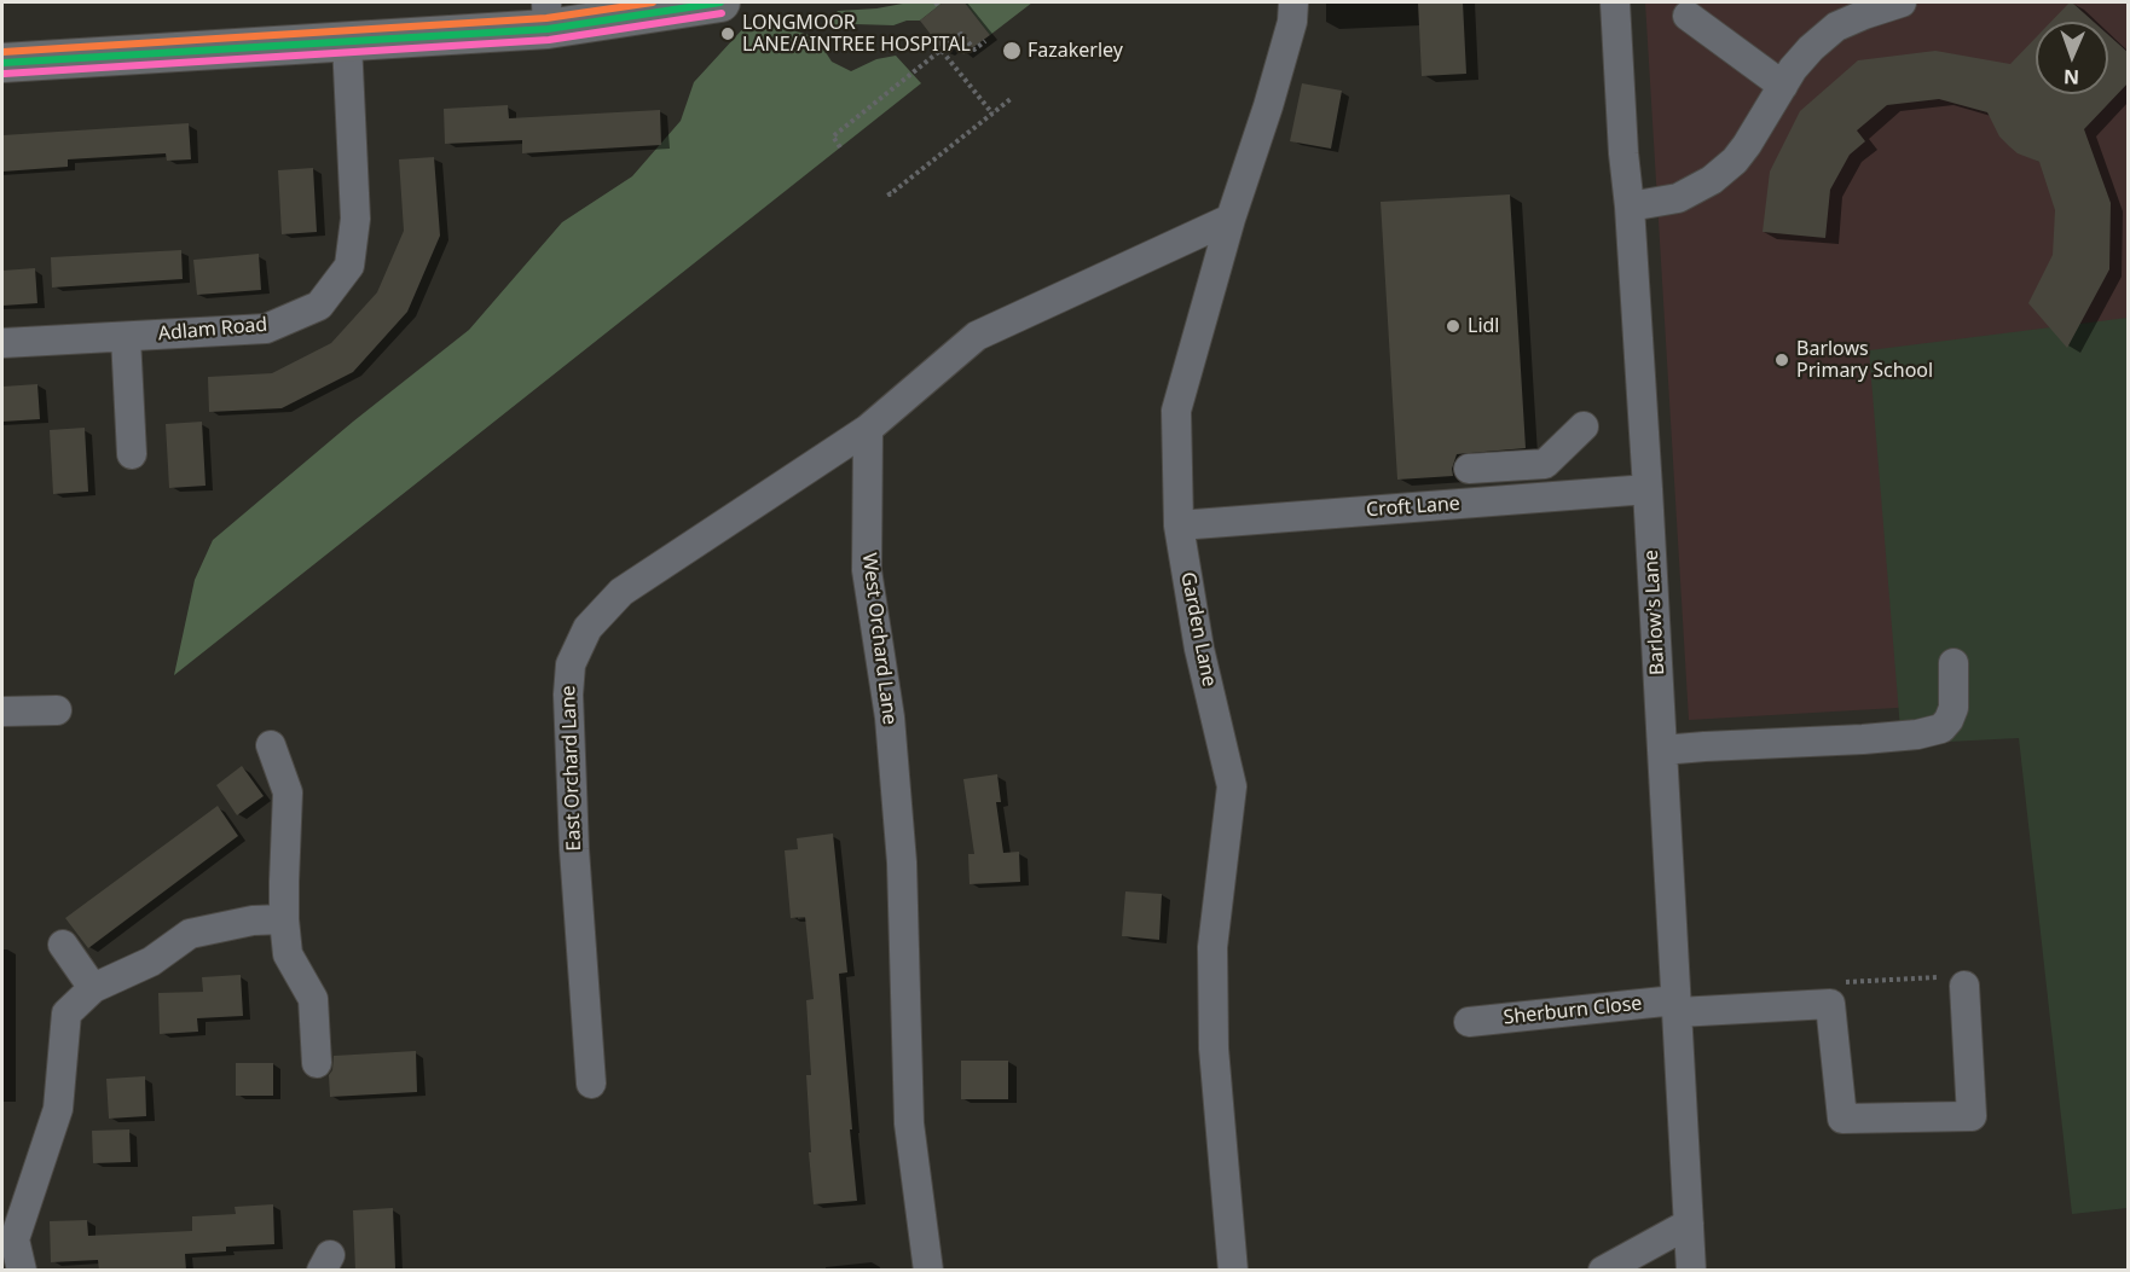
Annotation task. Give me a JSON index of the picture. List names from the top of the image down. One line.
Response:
{"streets":{"street":["Adlam Road","Croft Lane","Barlow's Lane","Garden Lane","West Orchard Lane","East Orchard Lane","Sherburn Close"]},"crossings":[["Croft Lane","Barlow's Lane"],["Croft Lane","Garden Lane"],["Barlow's Lane","Sherburn Close"],["West Orchard Lane","East Orchard Lane"]],"places":["LONGMOOR LANE/AINTREE HOSPITAL","Fazakerley","Lidl","Barlows Primary School"],"north":"bottom"}
